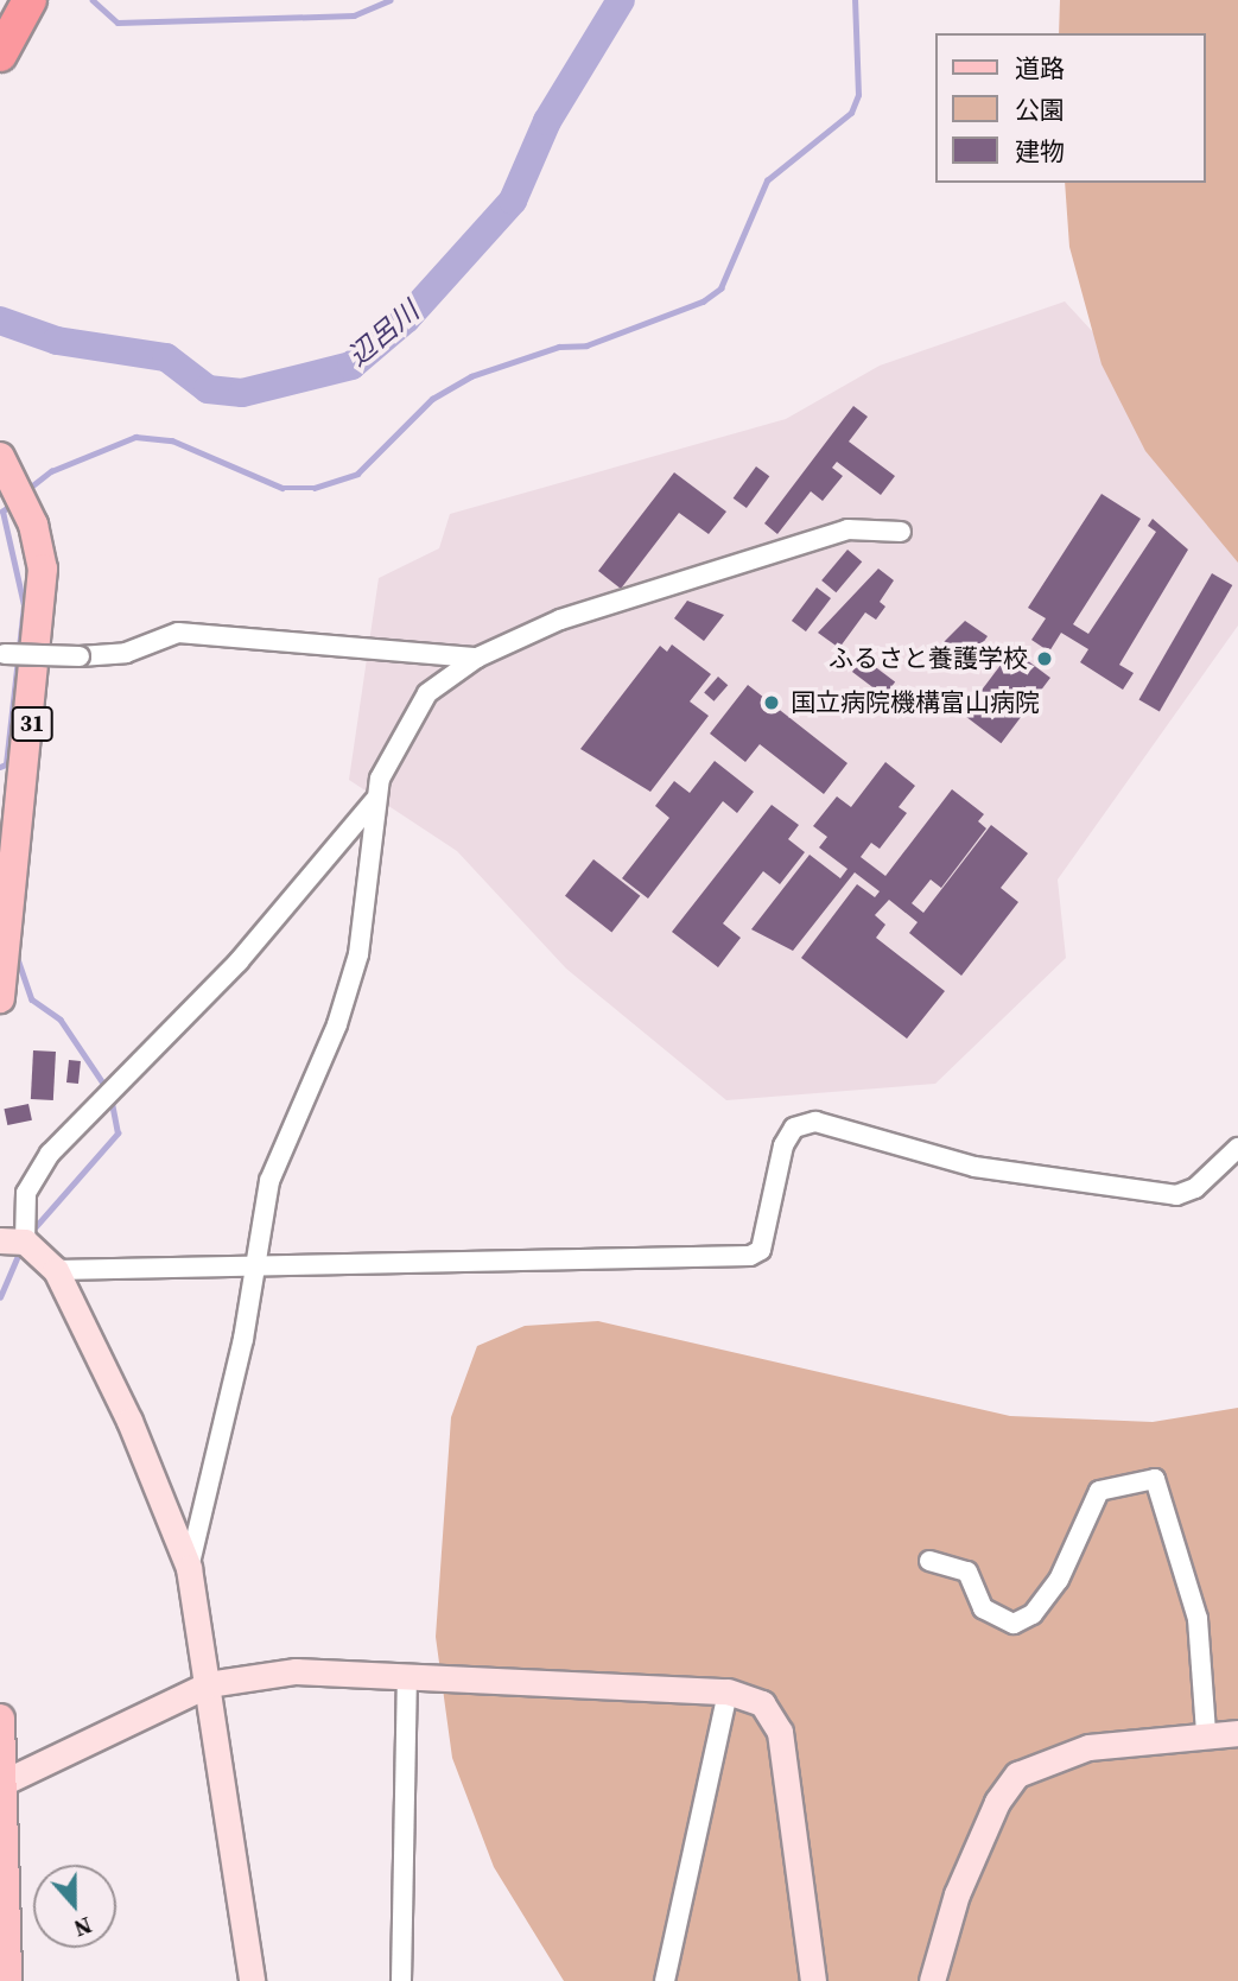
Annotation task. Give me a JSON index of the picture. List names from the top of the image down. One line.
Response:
{"streets":{"main road":["31"]},"water":["辺呂川"],"places":["ふるさと養護学校","国立病院機構富山病院"],"legend":["道路","公園","建物"],"north":"bottom"}
